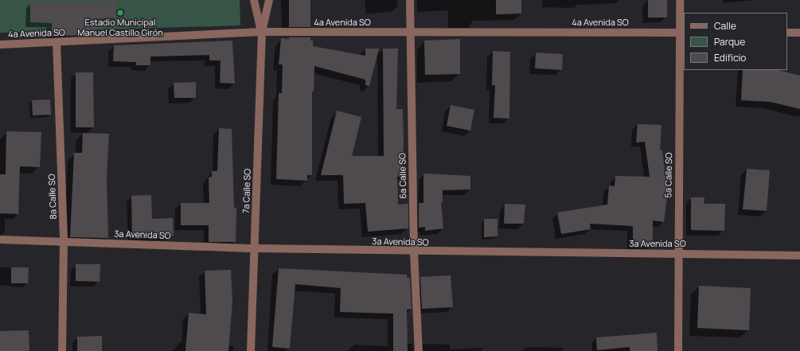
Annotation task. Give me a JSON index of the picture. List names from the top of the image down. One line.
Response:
{"streets":{"street":["4a Avenida SO","5a Calle SO","6a Calle SO","7a Calle SO","8a Calle SO","3a Avenida SO"]},"crossings":[["4a Avenida SO","5a Calle SO"],["4a Avenida SO","6a Calle SO"],["4a Avenida SO","7a Calle SO"],["4a Avenida SO","8a Calle SO"],["5a Calle SO","3a Avenida SO"],["6a Calle SO","3a Avenida SO"],["7a Calle SO","3a Avenida SO"],["8a Calle SO","3a Avenida SO"]],"places":["Estadio Municipal Manuel Castillo Girón"],"legend":["Calle","Parque","Edificio"]}
